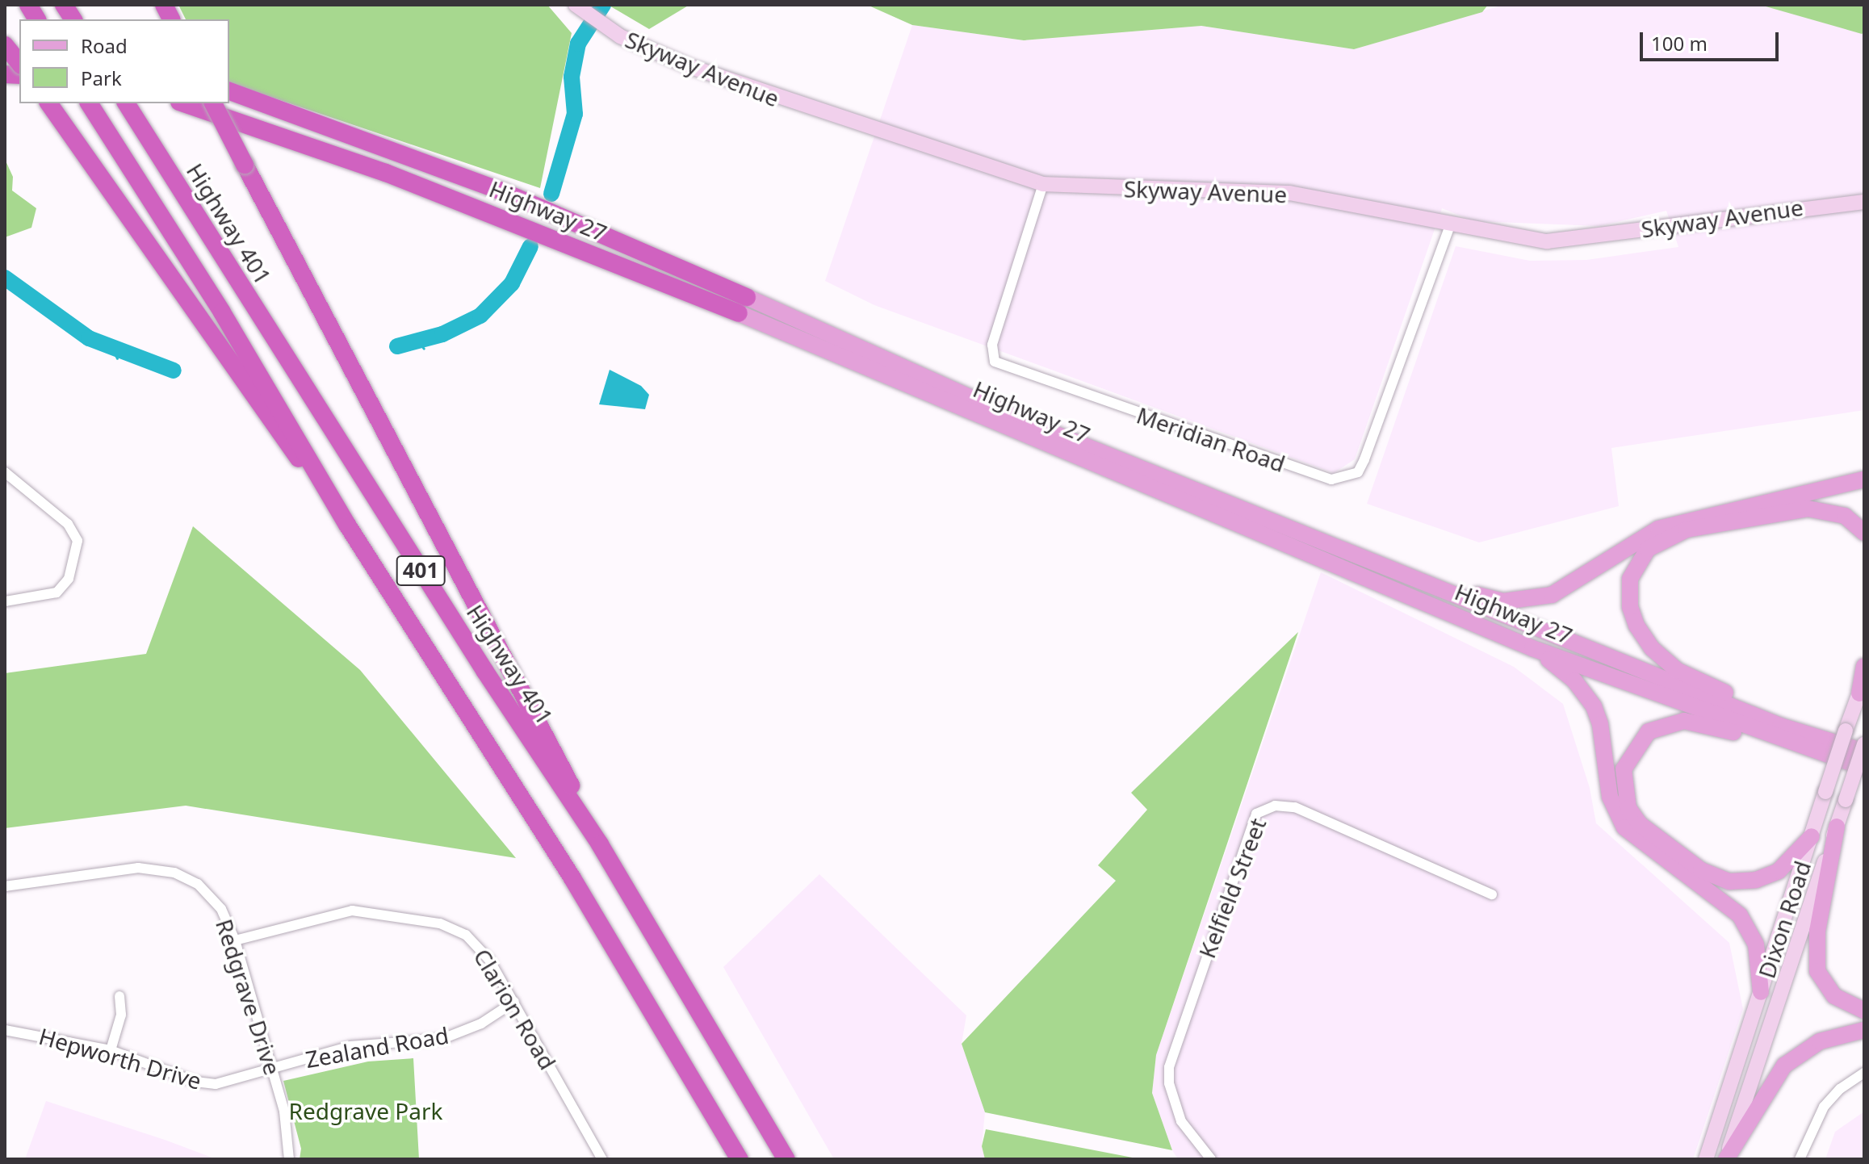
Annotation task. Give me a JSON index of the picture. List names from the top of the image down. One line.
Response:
{"streets":{"highway":["Highway 27","Highway 401","401"],"street":["Skyway Avenue","Meridian Road","Kelfield Street","Dixon Road","Redgrave Drive","Clarion Road","Zealand Road","Hepworth Drive"]},"crossings":[["Skyway Avenue","Meridian Road"],["Redgrave Drive","Clarion Road"],["Redgrave Drive","Zealand Road"],["Redgrave Drive","Hepworth Drive"],["Clarion Road","Zealand Road"],["Zealand Road","Hepworth Drive"]],"parks":["Redgrave Park"],"legend":["Road","Park"],"scale_bar":"100 m"}
